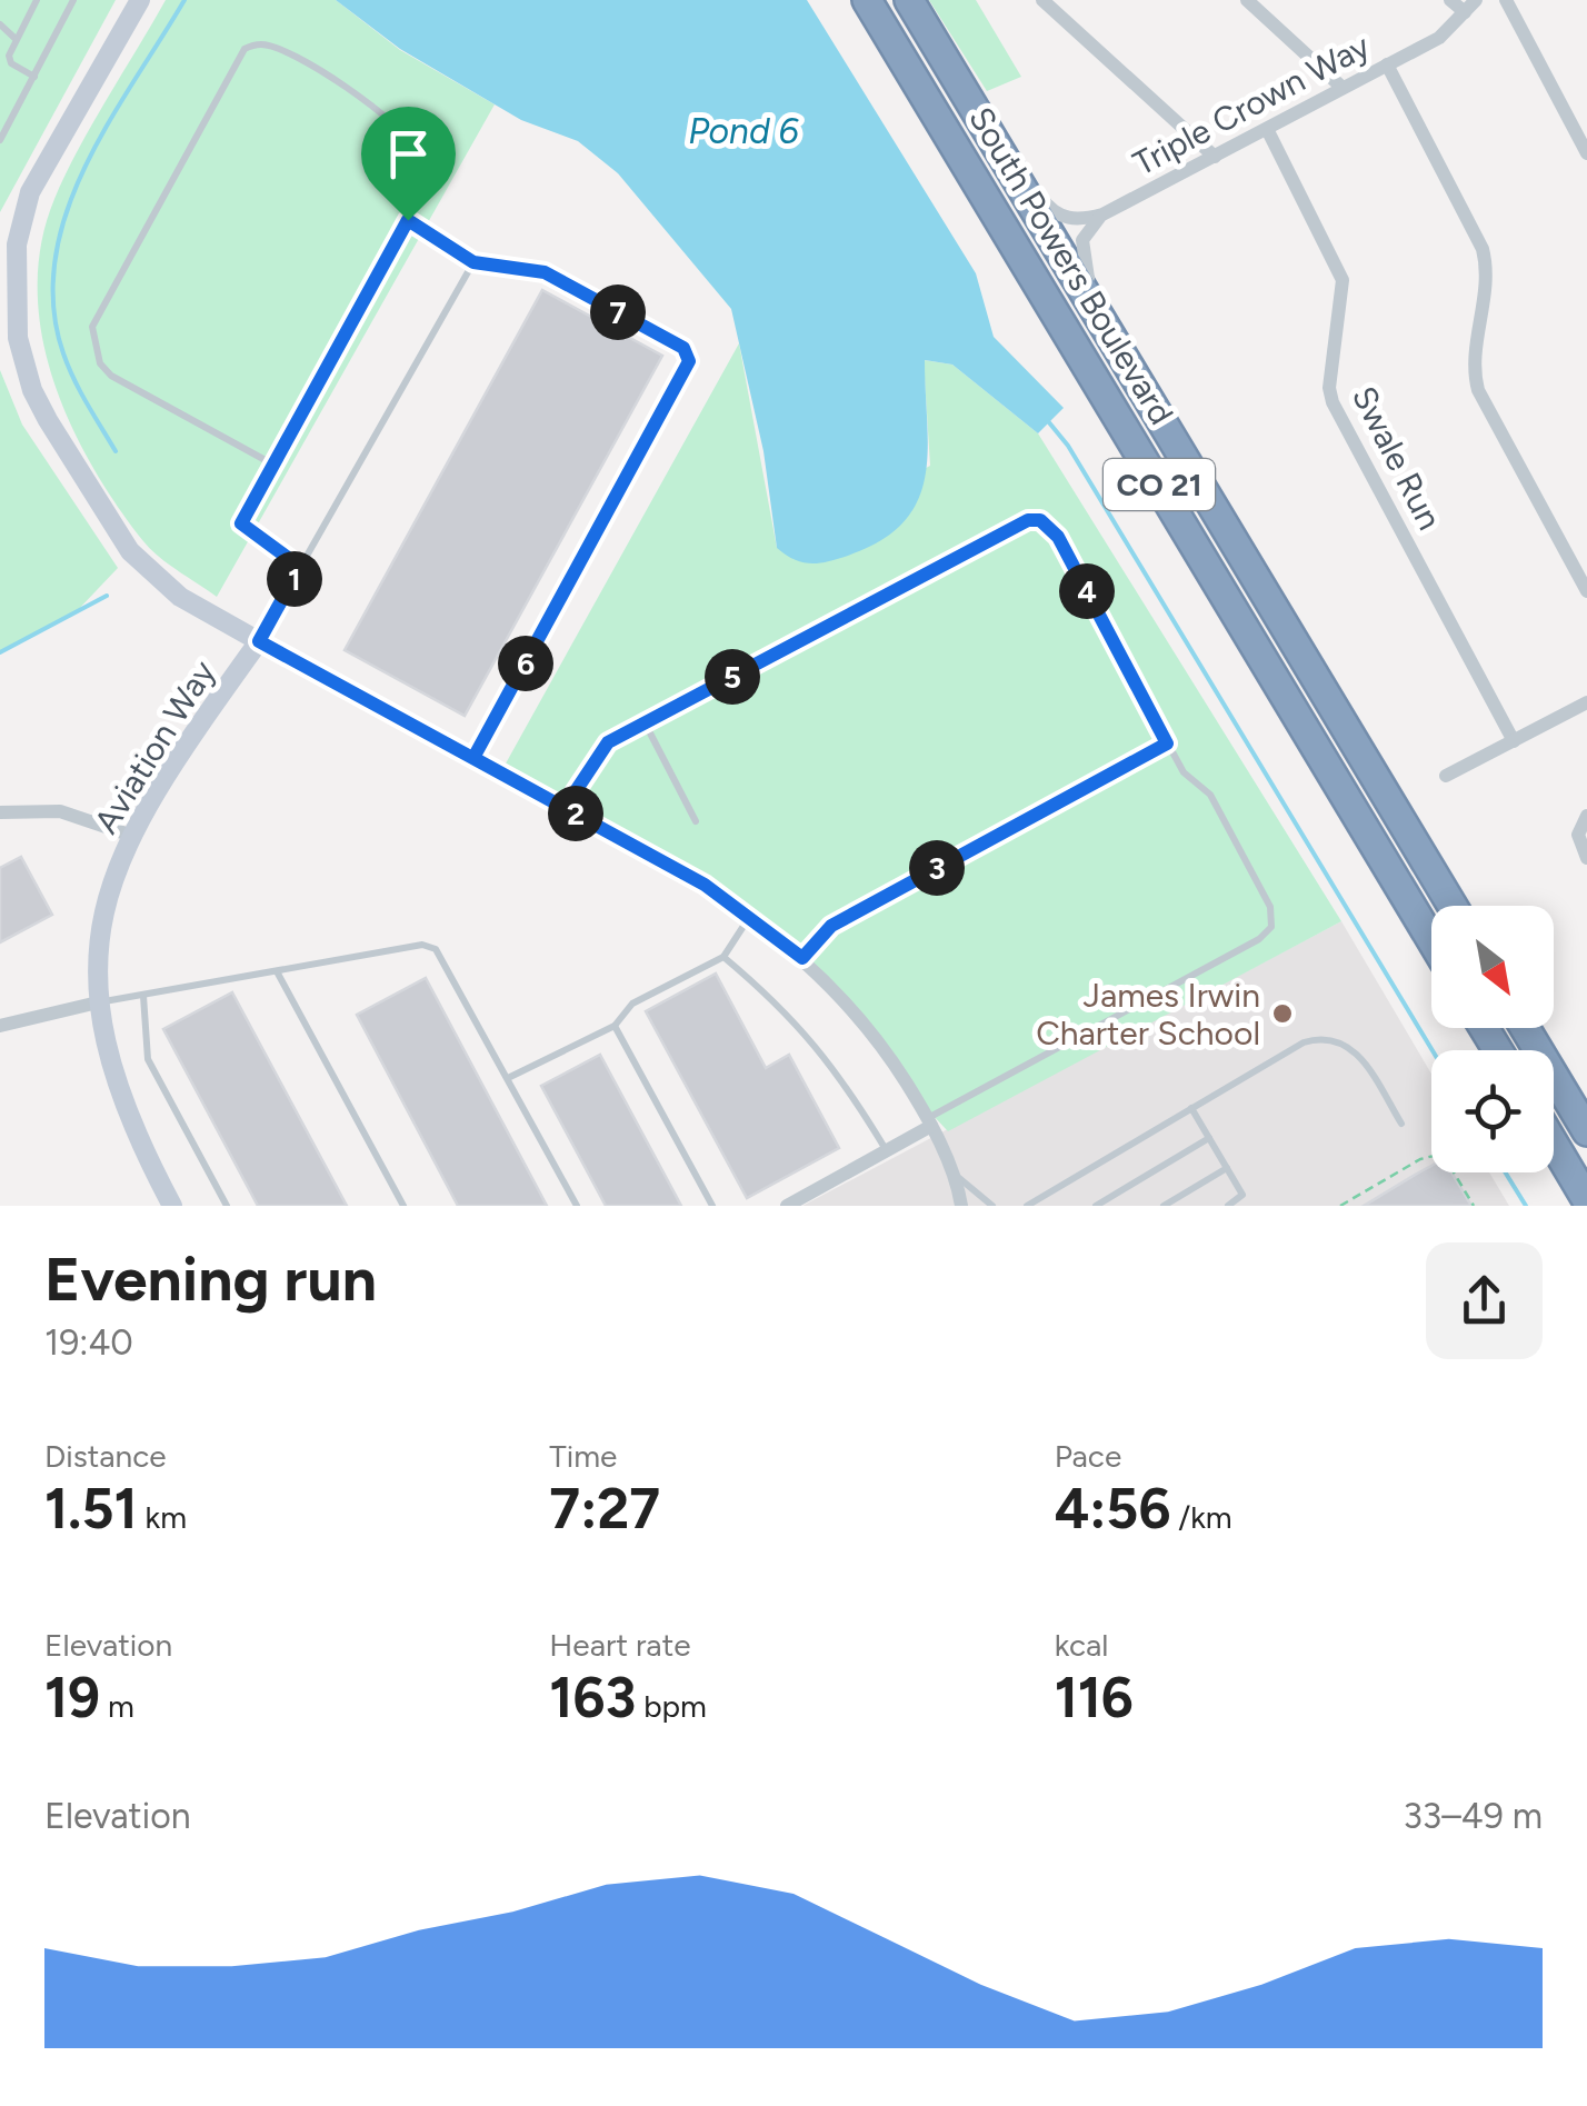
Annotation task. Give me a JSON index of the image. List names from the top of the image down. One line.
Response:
{"streets":{"highway":["South Powers Boulevard","CO 21"],"street":["Triple Crown Way","Swale Run","Aviation Way"]},"crossings":[["Triple Crown Way","Swale Run"]],"water":["Pond 6"],"places":["James Irwin Charter School"],"north":"bottom right","page":{"pins":["7","1","4","6","5","2","3"],"heading":["Evening run","19:40"],"stats":[["Distance","1.51 km"],["Time","7:27"],["Pace","4:56 /km"],["Elevation","19 m"],["Heart rate","163 bpm"],["kcal","116"]],"chart":["Elevation","33–49 m"]}}
